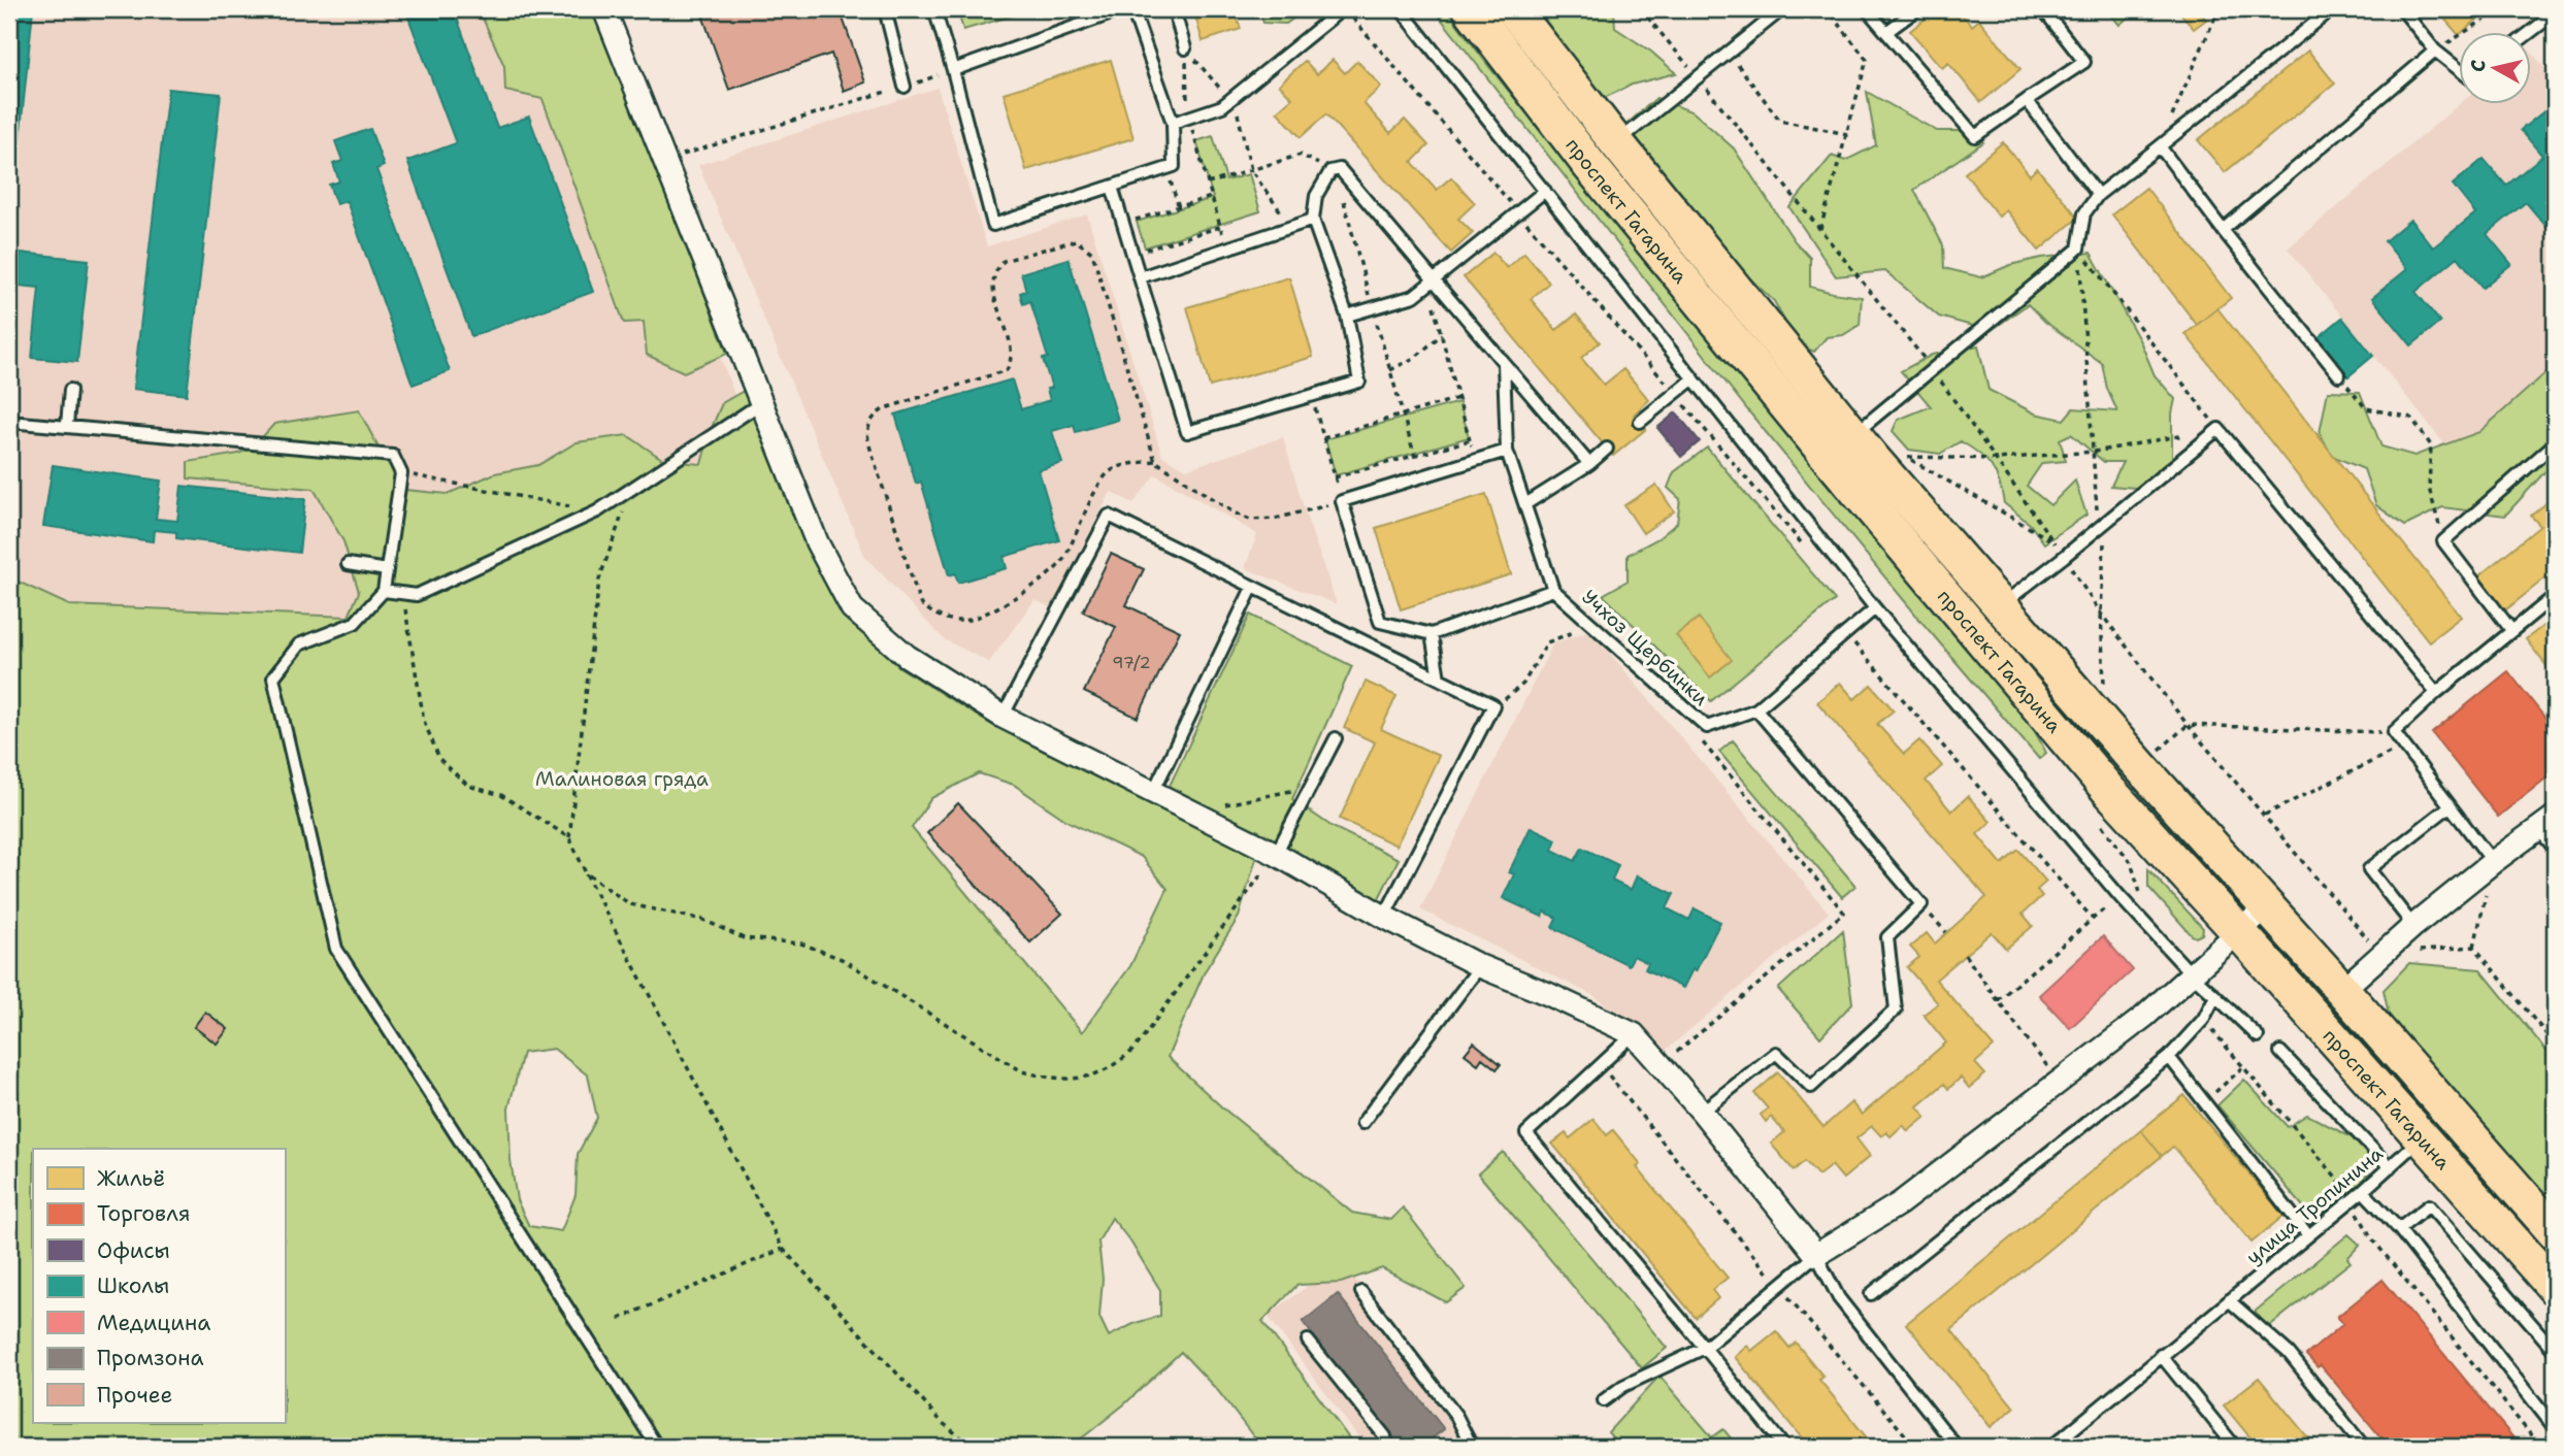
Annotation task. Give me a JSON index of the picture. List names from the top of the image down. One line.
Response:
{"streets":{"main road":["проспект Гагарина"],"lane":["Учхоз Щербинки","улица Тропинина"]},"crossings":[["проспект Гагарина","улица Тропинина"]],"parks":["Малиновая гряда"],"house_numbers":["97/2"],"legend":["Жильё","Торговля","Офисы","Школы","Медицина","Промзона","Прочее"],"north":"left"}
